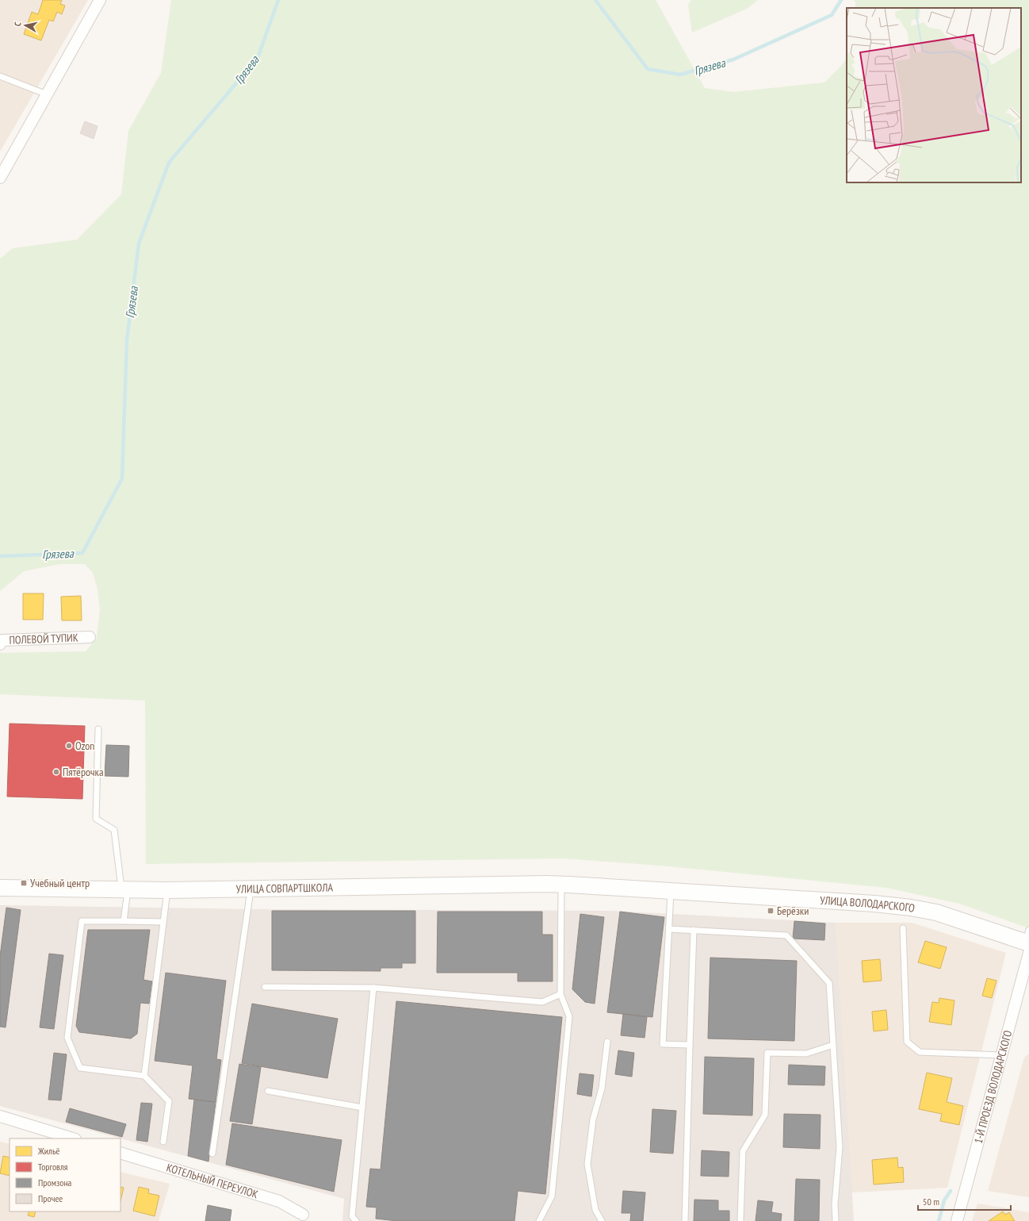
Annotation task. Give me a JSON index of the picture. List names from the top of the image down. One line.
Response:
{"streets":{"street":["ПОЛЕВОЙ ТУПИК","УЛИЦА СОВПАРТШКОЛА","УЛИЦА ВОЛОДАРСКОГО","1-Й ПРОЕЗД ВОЛОДАРСКОГО","КОТЕЛЬНЫЙ ПЕРЕУЛОК"]},"crossings":[["УЛИЦА СОВПАРТШКОЛА","УЛИЦА ВОЛОДАРСКОГО"],["УЛИЦА ВОЛОДАРСКОГО","1-Й ПРОЕЗД ВОЛОДАРСКОГО"]],"water":["Грязева"],"places":{"other":["Ozon","Пятёрочка"],"transit":["Учебный центр","Берёзки"]},"legend":["Жильё","Торговля","Промзона","Прочее"],"scale_bar":"50 m","north":"left"}
